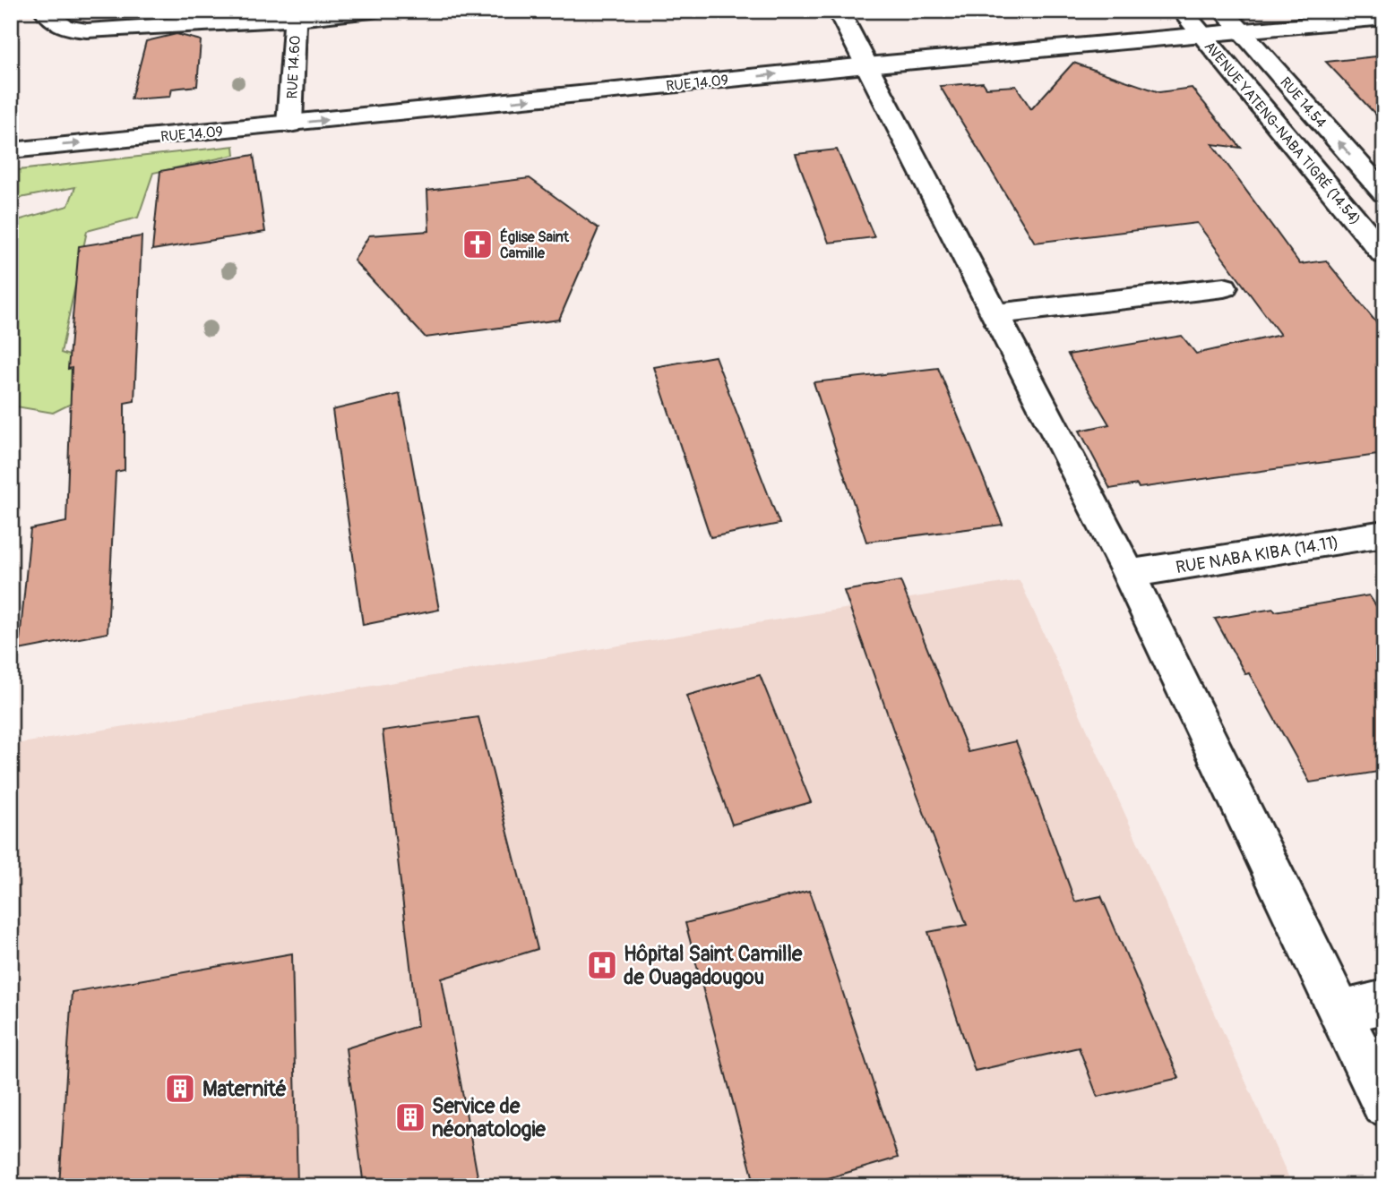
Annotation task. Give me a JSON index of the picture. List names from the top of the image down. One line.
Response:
{"streets":{"street":["RUE 14.60","RUE 14.09","RUE 14.54","AVENUE YATENG-NABA TIGRÉ (14.54)","RUE NABA KIBA (14.11)"]},"crossings":[["RUE 14.60","RUE 14.09"],["RUE 14.09","RUE 14.54"],["RUE 14.09","AVENUE YATENG-NABA TIGRÉ (14.54)"]],"one_way":["RUE 14.54"],"places":{"church":["Église Saint Camille"],"hospital":["Hôpital Saint Camille de Ouagadougou"],"building":["Maternité","Service de néonatologie"]}}
